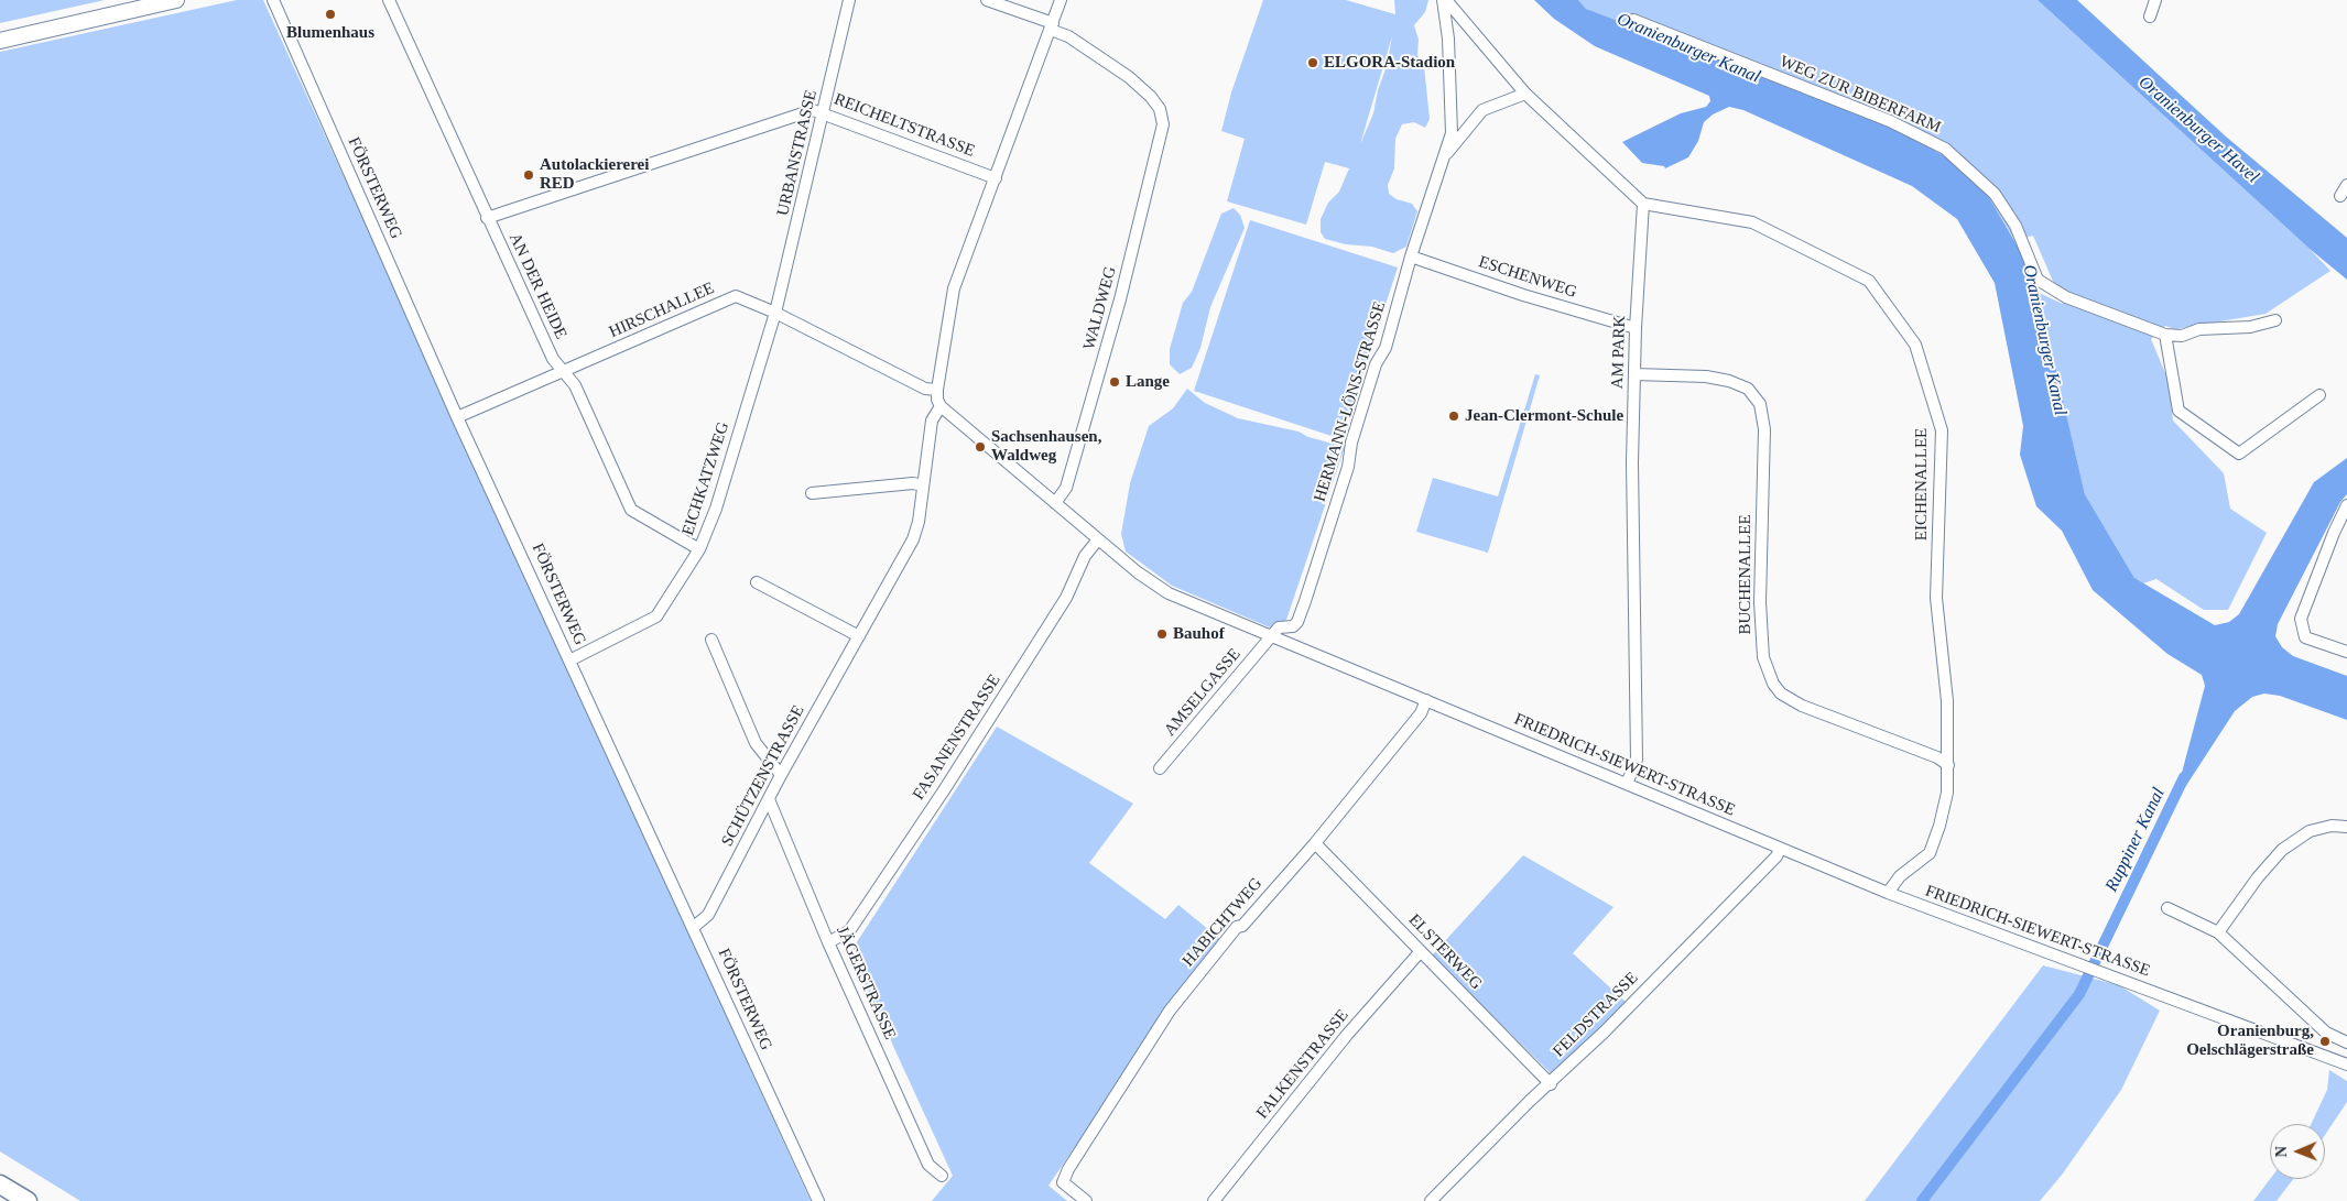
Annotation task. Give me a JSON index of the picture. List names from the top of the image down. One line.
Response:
{"streets":{"street":["WEG ZUR BIBERFARM","REICHELTSTRASSE","URBANSTRASSE","FÖRSTERWEG","ESCHENWEG","AN DER HEIDE","WALDWEG","HIRSCHALLEE","AM PARK","HERMANN-LÖNS-STRASSE","EICHKATZWEG","EICHENALLEE","BUCHENALLEE","AMSELGASSE","FASANENSTRASSE","FRIEDRICH-SIEWERT-STRASSE","SCHÜTZENSTRASSE","HABICHTWEG","ELSTERWEG","JÄGERSTRASSE","FELDSTRASSE","FALKENSTRASSE"]},"crossings":[["REICHELTSTRASSE","URBANSTRASSE"],["REICHELTSTRASSE","AN DER HEIDE"],["URBANSTRASSE","HIRSCHALLEE"],["URBANSTRASSE","EICHKATZWEG"],["FÖRSTERWEG","HIRSCHALLEE"],["FÖRSTERWEG","EICHKATZWEG"],["FÖRSTERWEG","SCHÜTZENSTRASSE"],["ESCHENWEG","AM PARK"],["ESCHENWEG","HERMANN-LÖNS-STRASSE"],["AN DER HEIDE","HIRSCHALLEE"],["AN DER HEIDE","EICHKATZWEG"],["WALDWEG","FRIEDRICH-SIEWERT-STRASSE"],["HIRSCHALLEE","EICHKATZWEG"],["AM PARK","EICHENALLEE"],["AM PARK","BUCHENALLEE"],["AM PARK","FRIEDRICH-SIEWERT-STRASSE"],["HERMANN-LÖNS-STRASSE","AMSELGASSE"],["HERMANN-LÖNS-STRASSE","FRIEDRICH-SIEWERT-STRASSE"],["EICHENALLEE","BUCHENALLEE"],["EICHENALLEE","FRIEDRICH-SIEWERT-STRASSE"],["AMSELGASSE","FRIEDRICH-SIEWERT-STRASSE"],["FASANENSTRASSE","FRIEDRICH-SIEWERT-STRASSE"],["FASANENSTRASSE","JÄGERSTRASSE"],["FRIEDRICH-SIEWERT-STRASSE","SCHÜTZENSTRASSE"],["FRIEDRICH-SIEWERT-STRASSE","HABICHTWEG"],["FRIEDRICH-SIEWERT-STRASSE","FELDSTRASSE"],["SCHÜTZENSTRASSE","JÄGERSTRASSE"],["HABICHTWEG","ELSTERWEG"],["ELSTERWEG","FELDSTRASSE"],["ELSTERWEG","FALKENSTRASSE"]],"water":["Oranienburger Kanal","Oranienburger Havel","Ruppiner Kanal"],"places":["Blumenhaus","ELGORA-Stadion","Autolackiererei RED","Lange","Jean-Clermont-Schule","Sachsenhausen, Waldweg","Bauhof","Oranienburg, Oelschlägerstraße"],"north":"left"}
